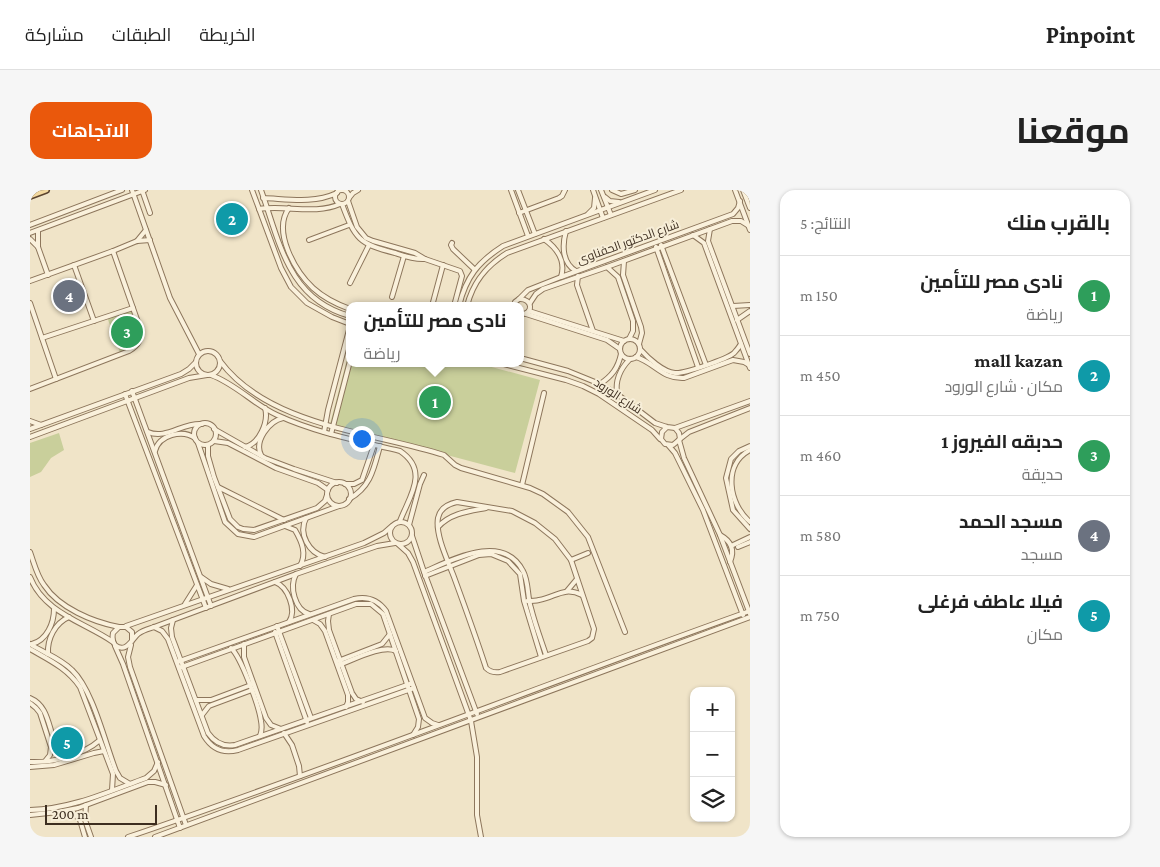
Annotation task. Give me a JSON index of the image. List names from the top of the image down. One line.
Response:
{"streets":{"street":["شارع الدكتور الحفناوى","شارع الورود"]},"scale_bar":"200 m","page":{"header":"Pinpoint","nav":["الخريطة","الطبقات","مشاركة"],"title":"موقعنا","buttons":"الاتجاهات","heading":["بالقرب منك","النتائج: 5"],"pins":["2","4","3","1","5"],"list":[{"mark":"1","name":"نادى مصر للتأمين","note":"رياضة","value":"150 m"},{"mark":"2","name":"mall kazan","note":"مكان · شارع الورود","value":"450 m"},{"mark":"3","name":"حدبقه الفيروز 1","note":"حديقة","value":"460 m"},{"mark":"4","name":"مسجد الحمد","note":"مسجد","value":"580 m"},{"mark":"5","name":"فيلا عاطف فرغلى","note":"مكان","value":"750 m"}],"popup":["نادى مصر للتأمين","رياضة"],"map_buttons":["+","−"],"scale":"200 m"}}
